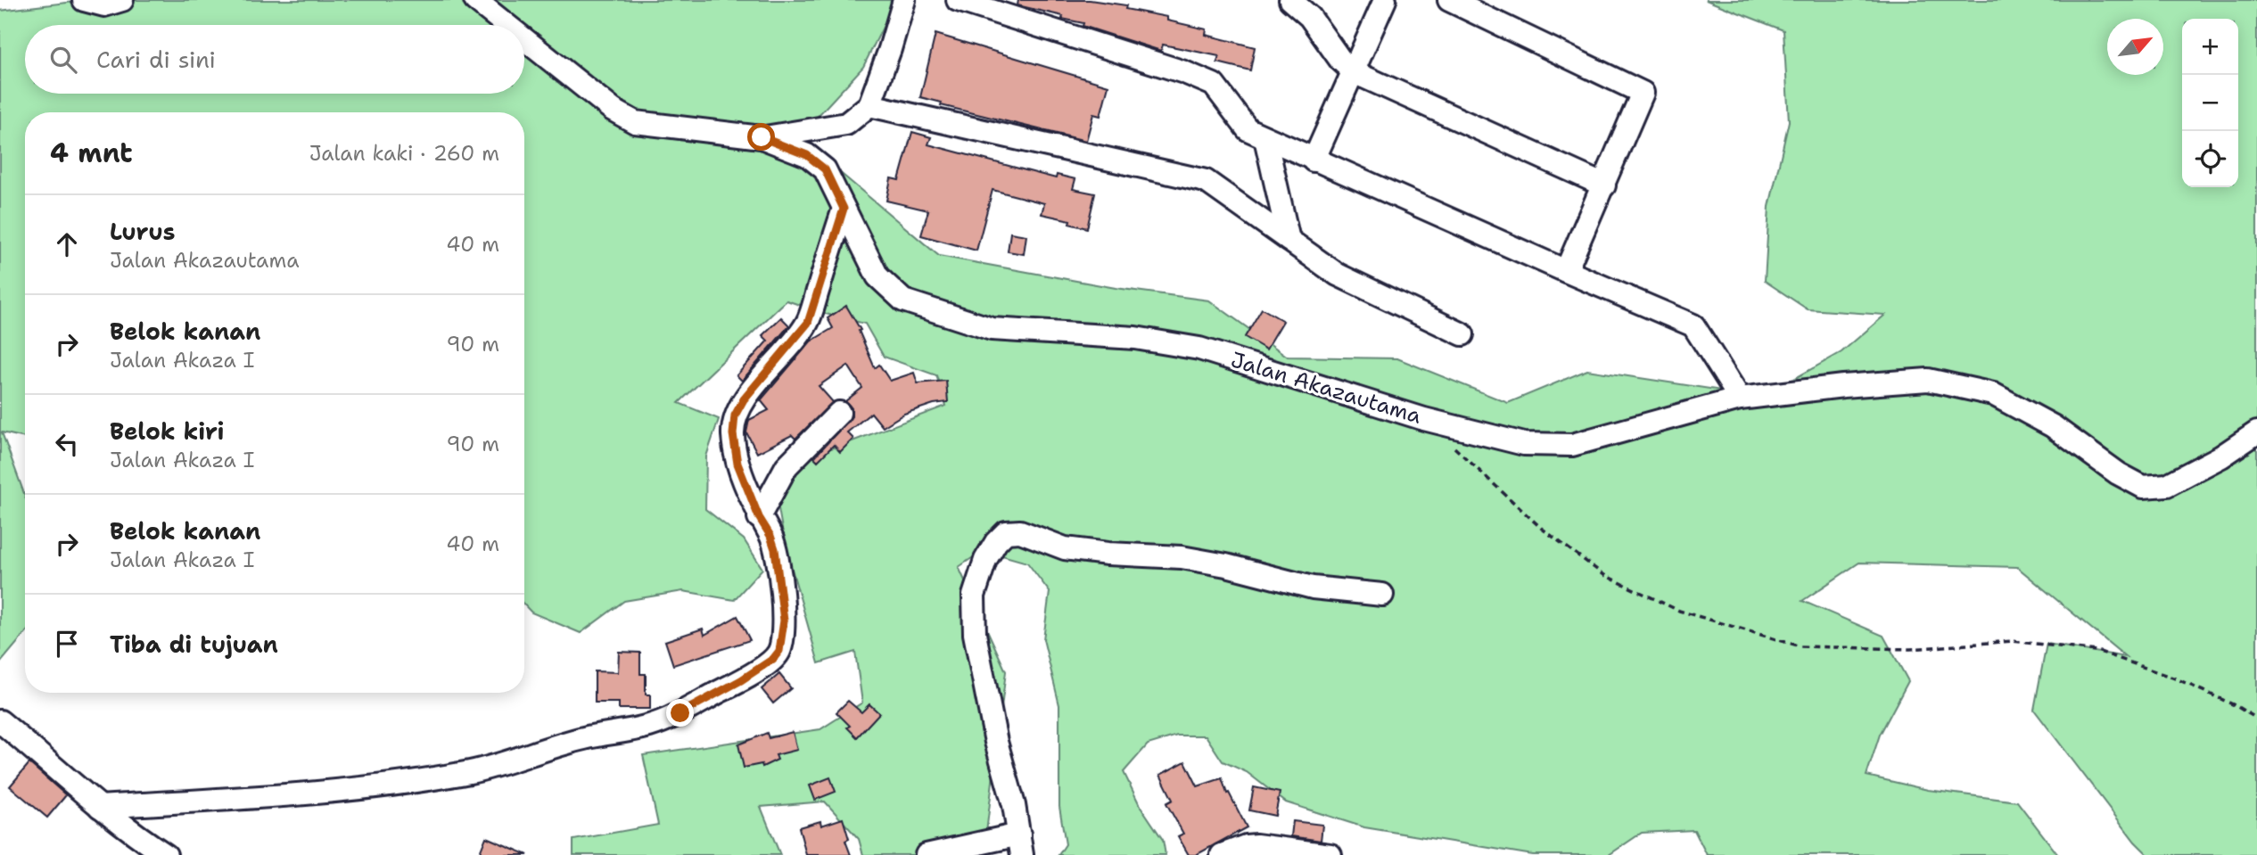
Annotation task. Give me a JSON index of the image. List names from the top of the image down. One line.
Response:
{"streets":{"street":["Jalan Akazautama"]},"north":"top right","page":{"map_buttons":["+","−"],"search":"Cari di sini","heading":["4 mnt","Jalan kaki · 260 m"],"list":[["Lurus","Jalan Akazautama","40 m"],["Belok kanan","Jalan Akaza I","90 m"],["Belok kiri","Jalan Akaza I","90 m"],["Belok kanan","Jalan Akaza I","40 m"],"Tiba di tujuan"]}}
